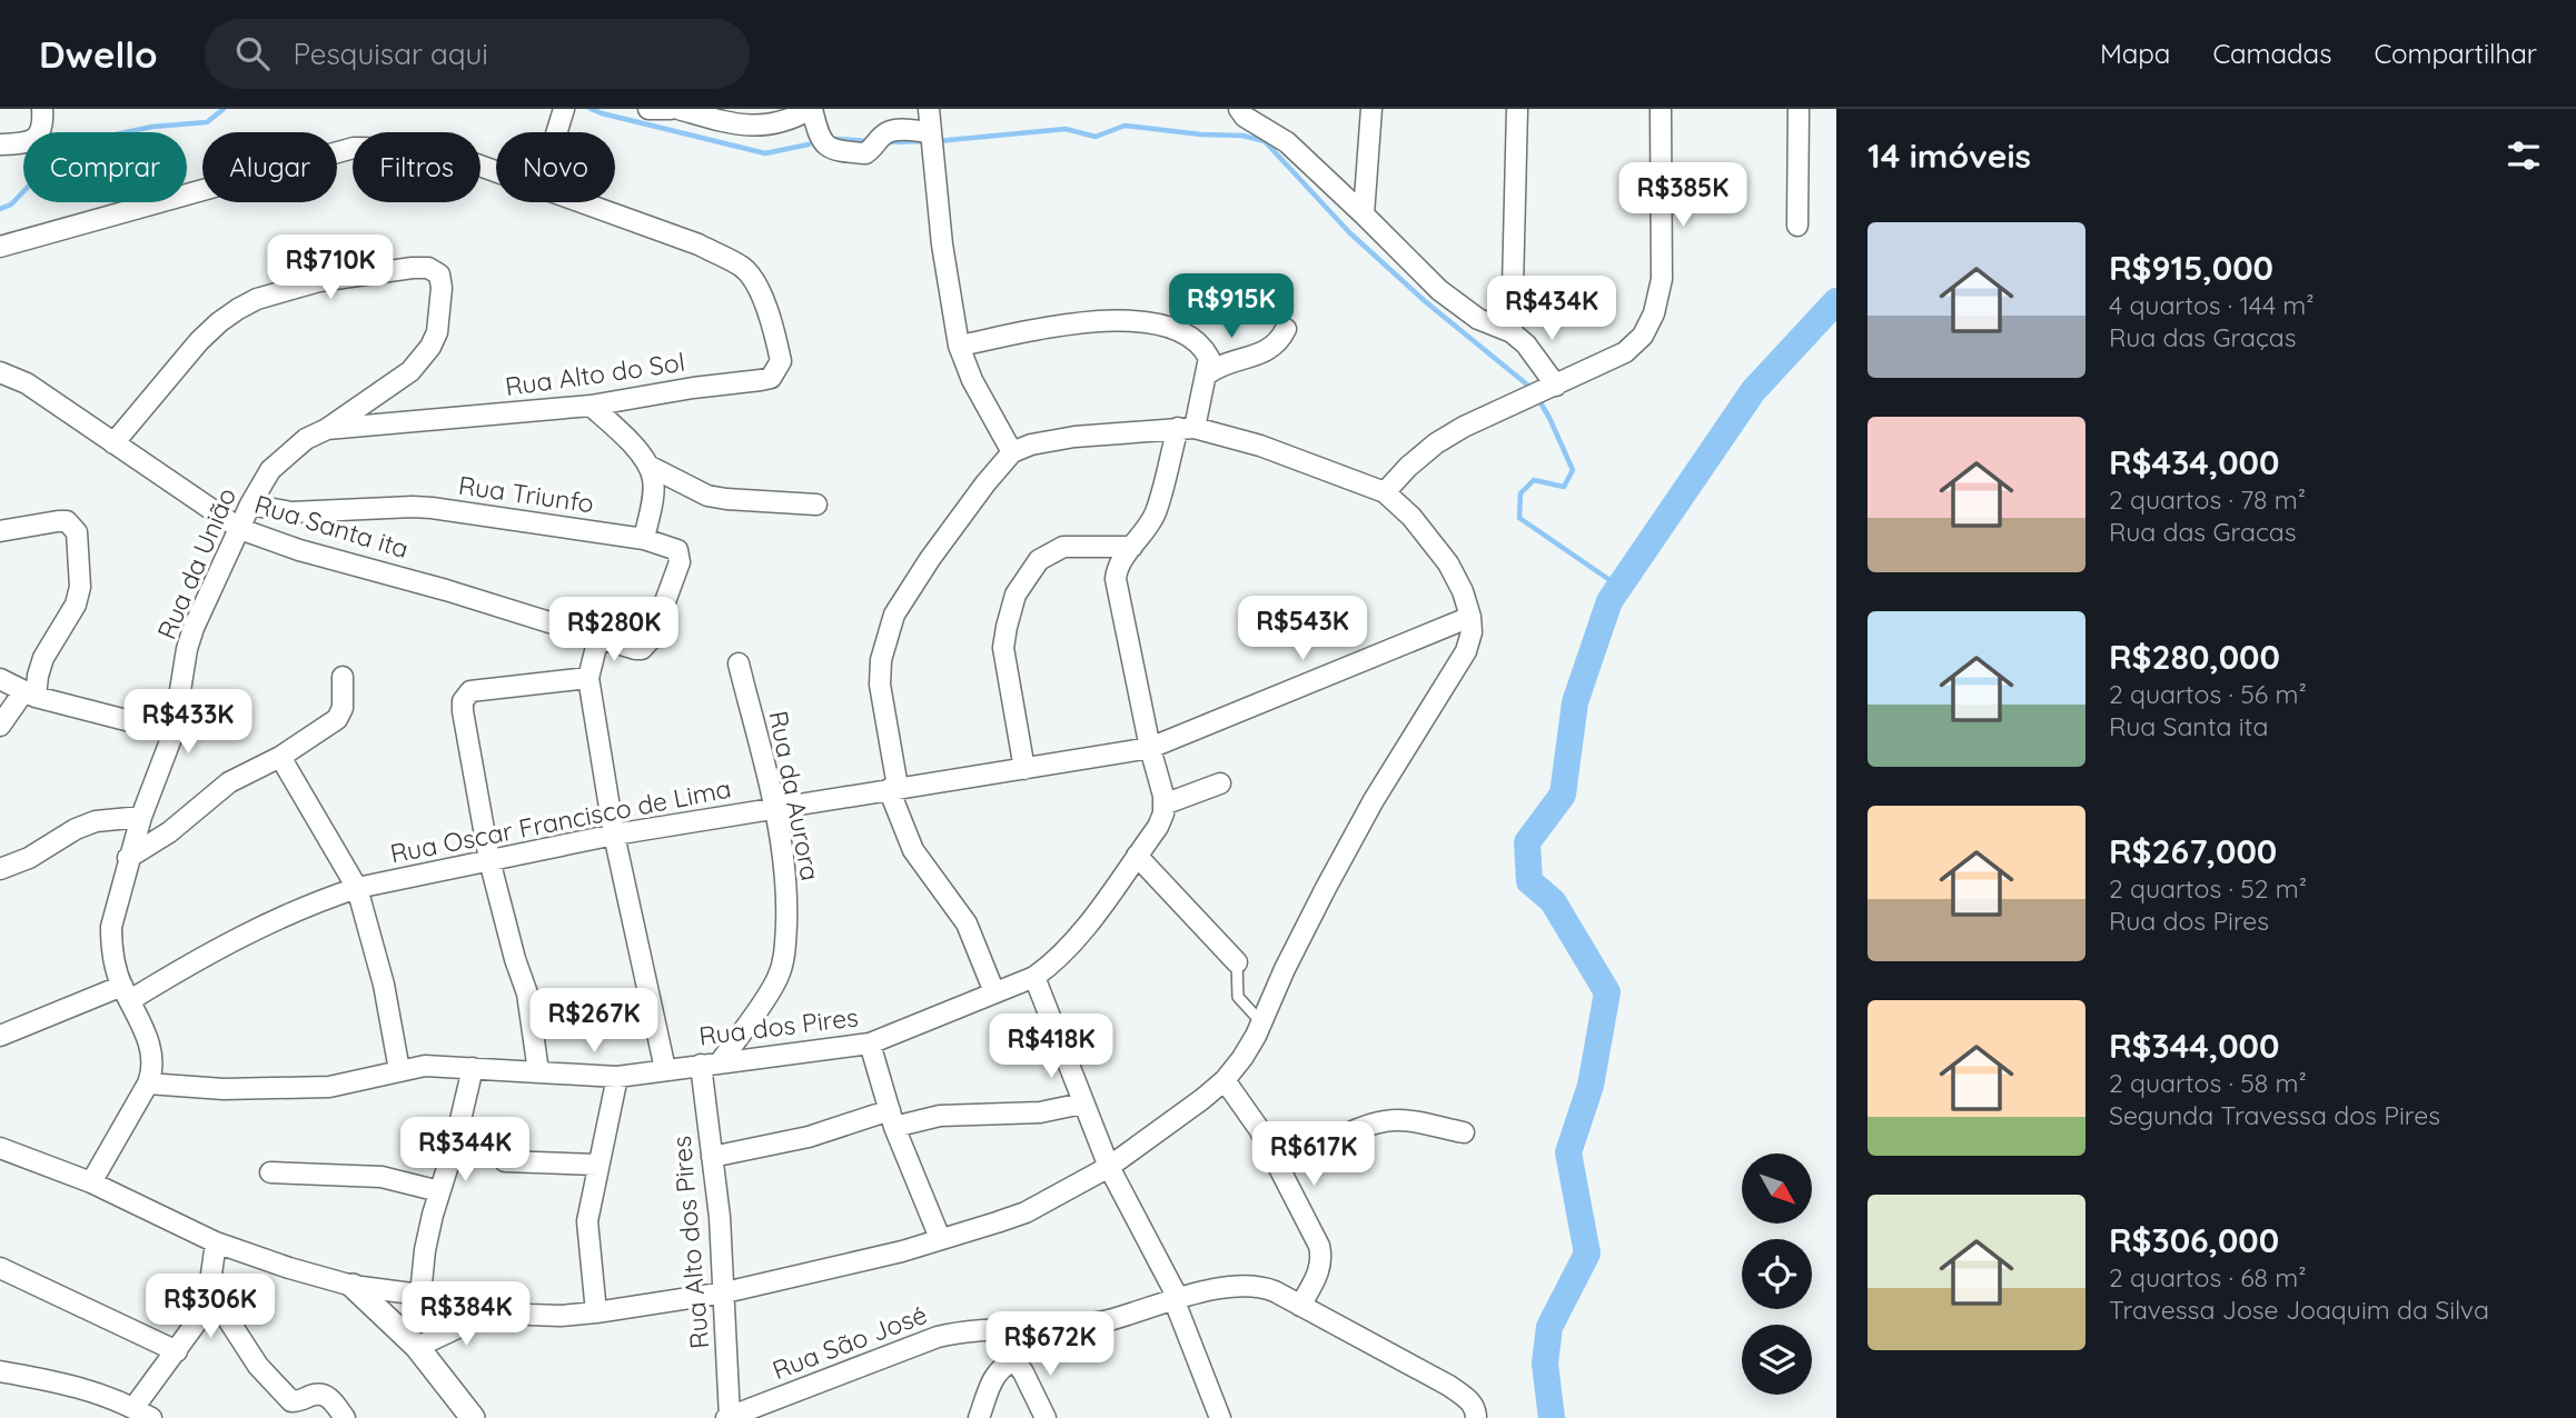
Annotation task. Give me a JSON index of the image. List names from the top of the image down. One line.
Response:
{"streets":{"street":["Rua Alto do Sol","Rua Triunfo","Rua Santa ita","Rua da União","Rua da Aurora","Rua Oscar Francisco de Lima","Rua dos Pires","Rua Alto dos Pires","Rua São José"]},"crossings":[["Rua Alto do Sol","Rua da União"],["Rua Triunfo","Rua Santa ita"],["Rua Triunfo","Rua da União"],["Rua Santa ita","Rua da União"],["Rua da União","Rua Oscar Francisco de Lima"],["Rua da União","Rua dos Pires"],["Rua da Aurora","Rua Oscar Francisco de Lima"],["Rua da Aurora","Rua dos Pires"],["Rua da Aurora","Rua Alto dos Pires"],["Rua dos Pires","Rua Alto dos Pires"],["Rua Alto dos Pires","Rua São José"]],"north":"bottom right","page":{"header":"Dwello","search":"Pesquisar aqui","nav":["Mapa","Camadas","Compartilhar"],"heading":"14 imóveis","chip":["Comprar","Alugar","Filtros","Novo"],"price":["R$385K","R$710K","R$915K","R$434K","R$543K","R$280K","R$433K","R$267K","R$418K","R$344K","R$617K","R$306K","R$384K","R$672K"],"list":[{"name":"R$915,000","note":"4 quartos · 144 m² · Rua das Graças"},{"name":"R$434,000","note":"2 quartos · 78 m² · Rua das Gracas"},{"name":"R$280,000","note":"2 quartos · 56 m² · Rua Santa ita"},{"name":"R$267,000","note":"2 quartos · 52 m² · Rua dos Pires"},{"name":"R$344,000","note":"2 quartos · 58 m² · Segunda Travessa dos Pires"},{"name":"R$306,000","note":"2 quartos · 68 m² · Travessa Jose Joaquim da Silva"}]}}
